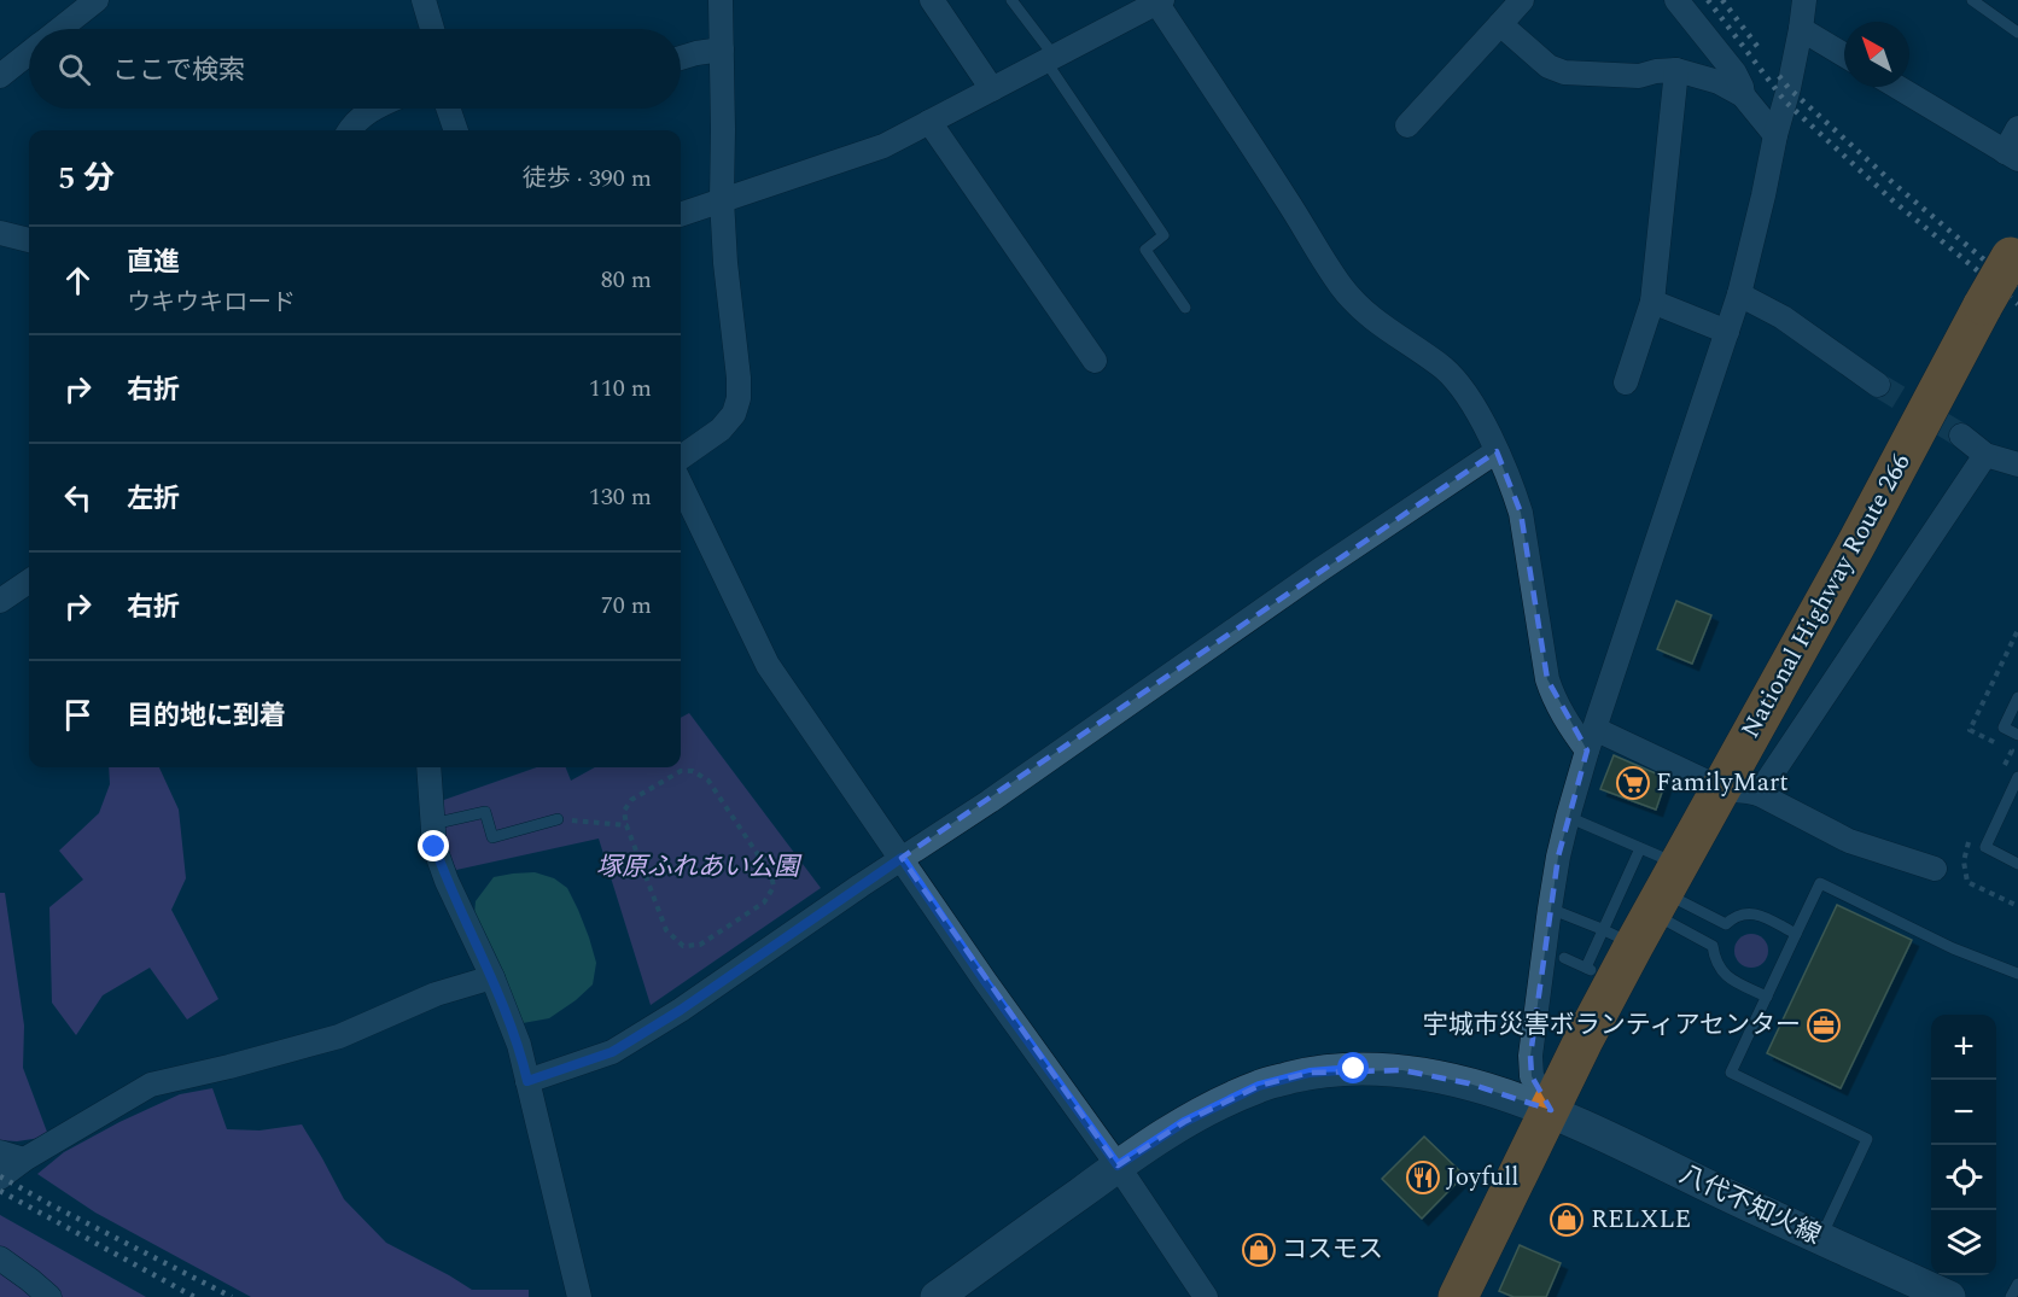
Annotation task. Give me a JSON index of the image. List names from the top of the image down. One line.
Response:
{"streets":{"highway":["National Highway Route 266"],"street":["八代不知火線"]},"crossings":[["National Highway Route 266","八代不知火線"]],"parks":["塚原ふれあい公園"],"places":{"supermarket":["FamilyMart"],"office":["宇城市災害ボランティアセンター"],"restaurant":["Joyfull"],"shop":["RELXLE","コスモス"]},"north":"top left","page":{"search":"ここで検索","heading":["5 分","徒歩 · 390 m"],"list":[["直進","ウキウキロード","80 m"],["右折","110 m"],["左折","130 m"],["右折","70 m"],"目的地に到着"],"map_buttons":["+","−"]}}
